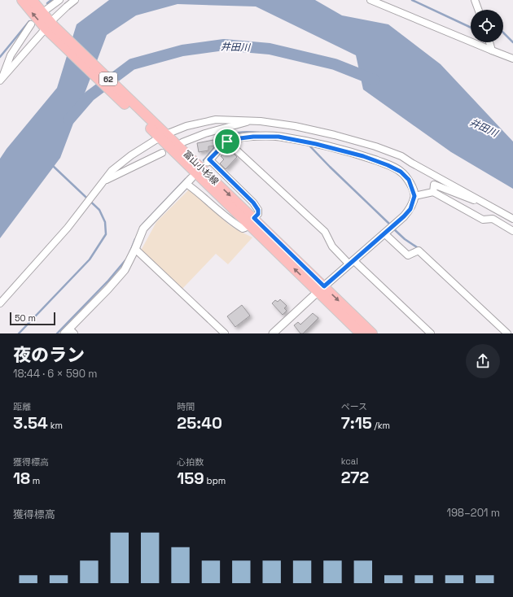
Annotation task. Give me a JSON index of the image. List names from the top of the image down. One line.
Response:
{"streets":{"main road":["62","富山小杉線"]},"water":["井田川"],"scale_bar":"50 m","page":{"scale":"50 m","heading":["夜のラン","18:44 · 6 × 590 m"],"stats":[["距離","3.54 km"],["時間","25:40"],["ペース","7:15 /km"],["獲得標高","18 m"],["心拍数","159 bpm"],["kcal","272"]],"chart":["獲得標高","198–201 m"]}}
